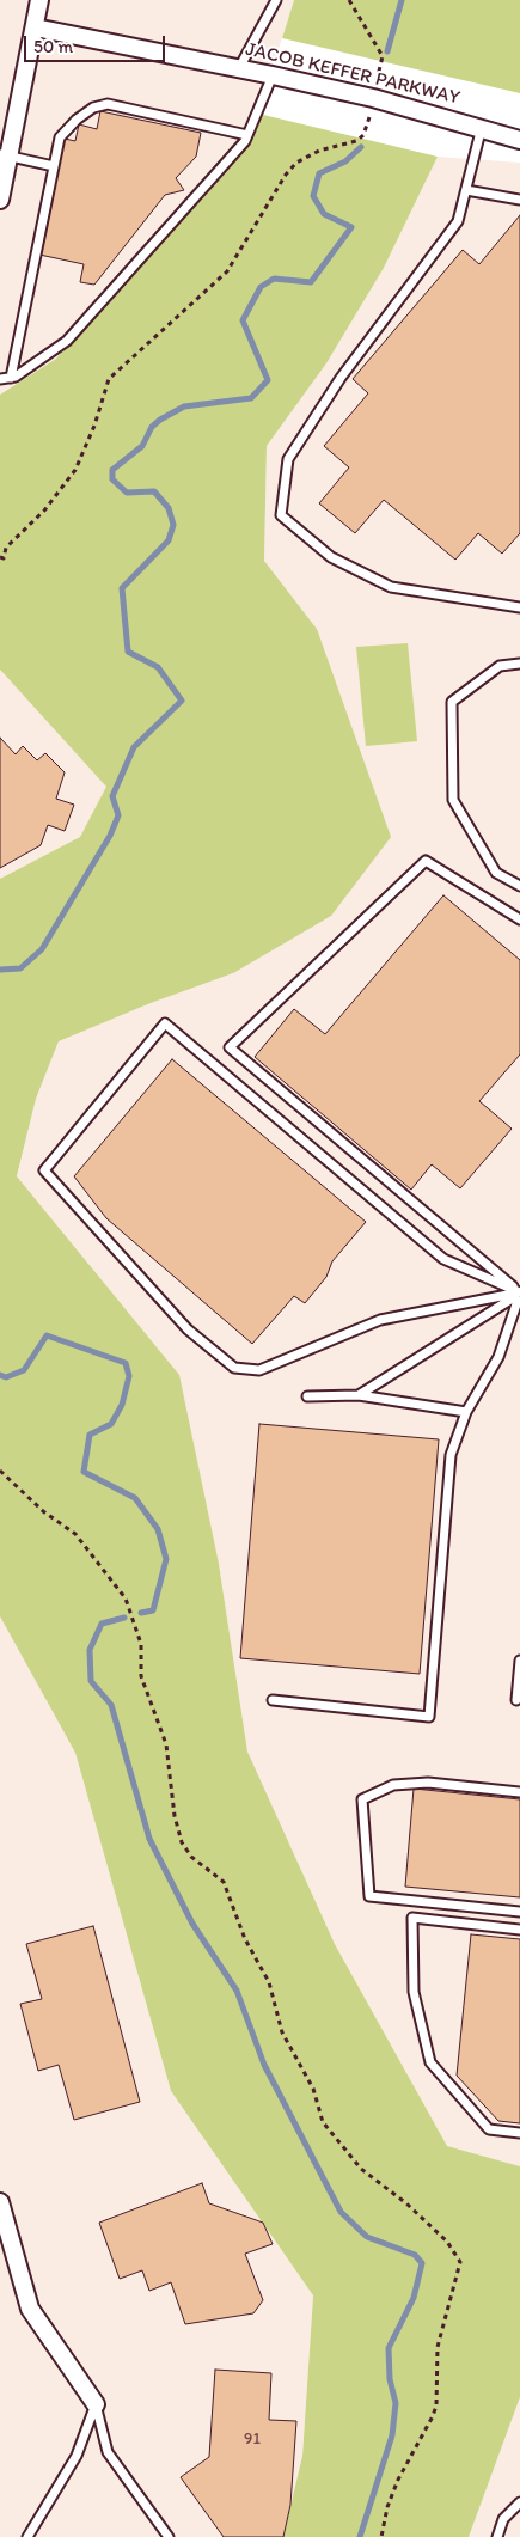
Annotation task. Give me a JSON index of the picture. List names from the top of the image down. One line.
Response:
{"streets":{"street":["JACOB KEFFER PARKWAY"]},"house_numbers":["91"],"scale_bar":"50 m"}
